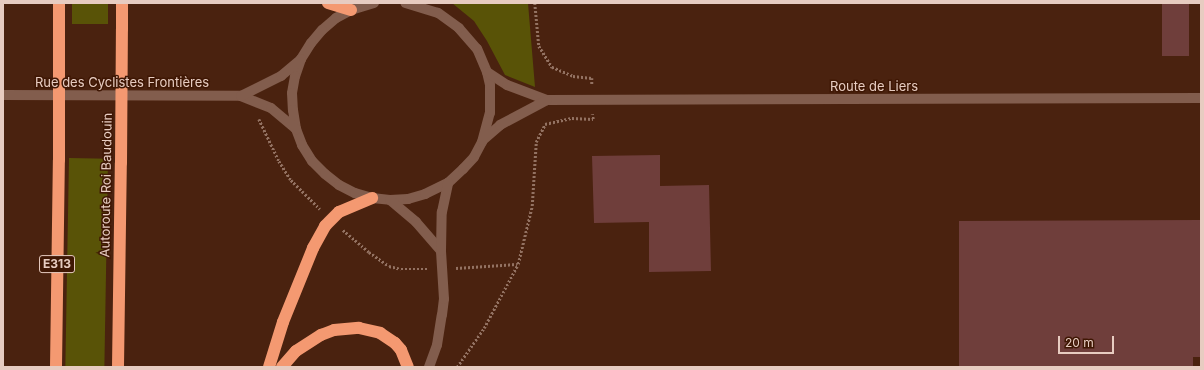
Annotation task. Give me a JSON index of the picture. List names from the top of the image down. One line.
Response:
{"streets":{"highway":["Autoroute Roi Baudouin","E313"],"street":["Rue des Cyclistes Frontières","Route de Liers"]},"scale_bar":"20 m"}
